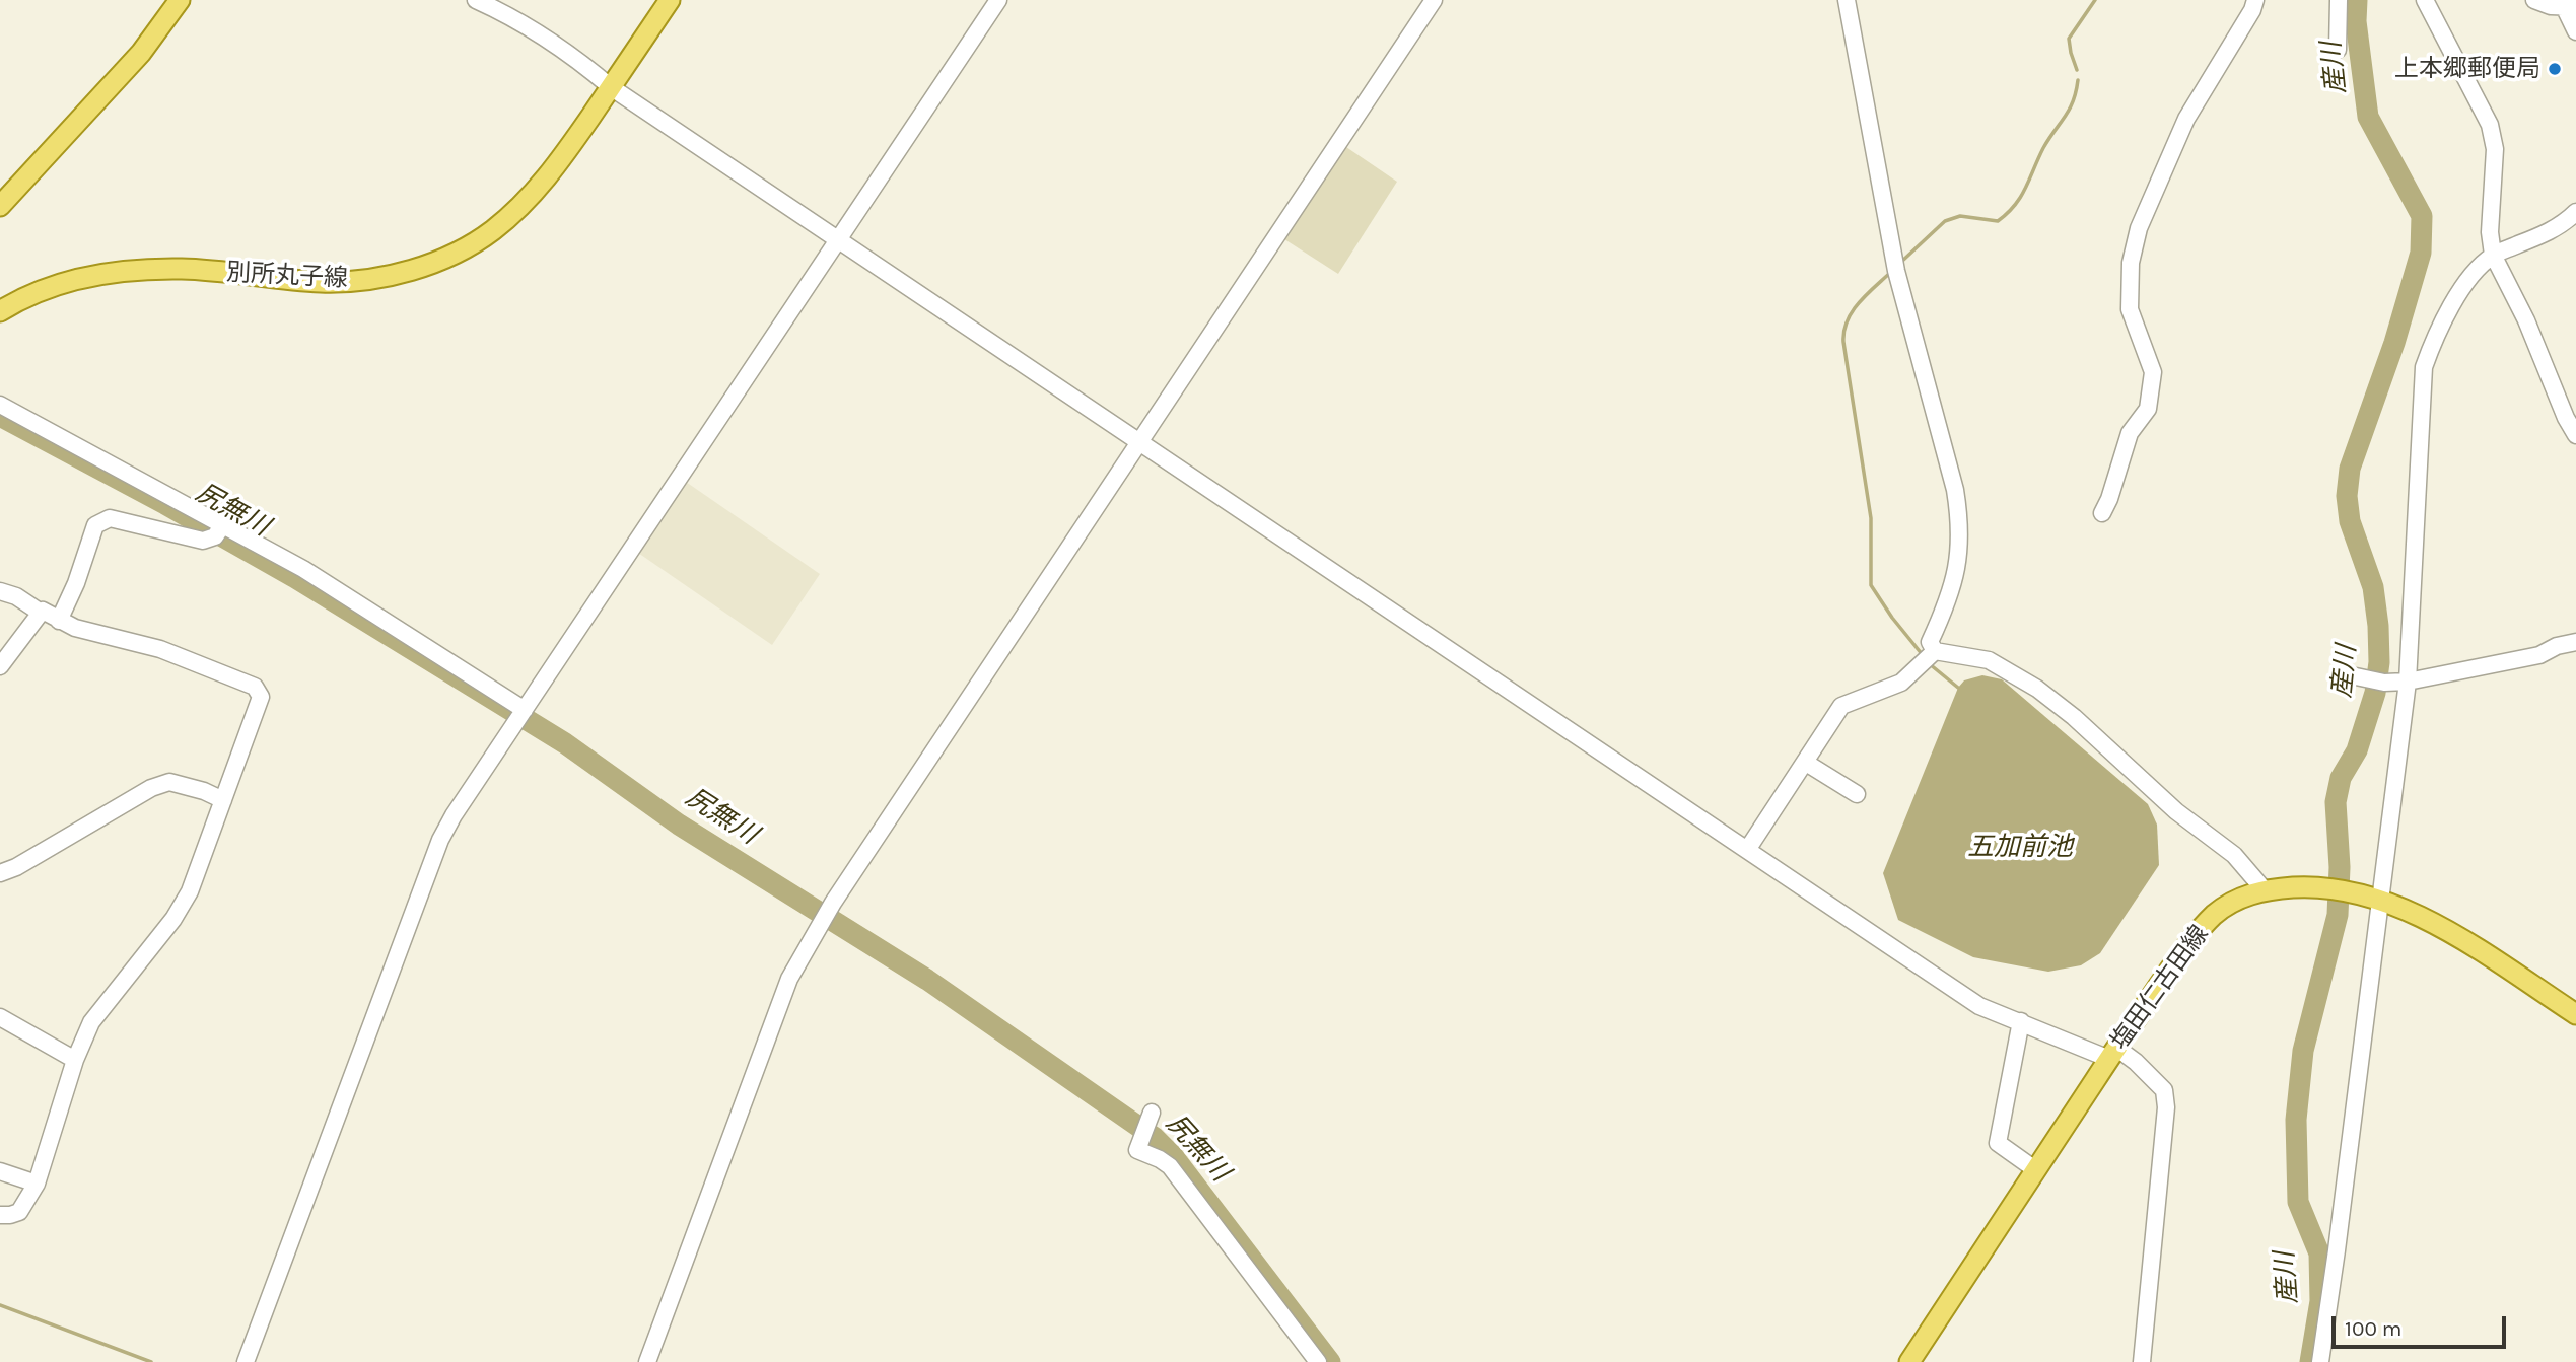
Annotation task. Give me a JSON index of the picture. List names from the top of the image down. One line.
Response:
{"streets":{"main road":["別所丸子線","塩田仁古田線"]},"water":["産川","尻無川","五加前池"],"places":["上本郷郵便局"],"scale_bar":"100 m"}
